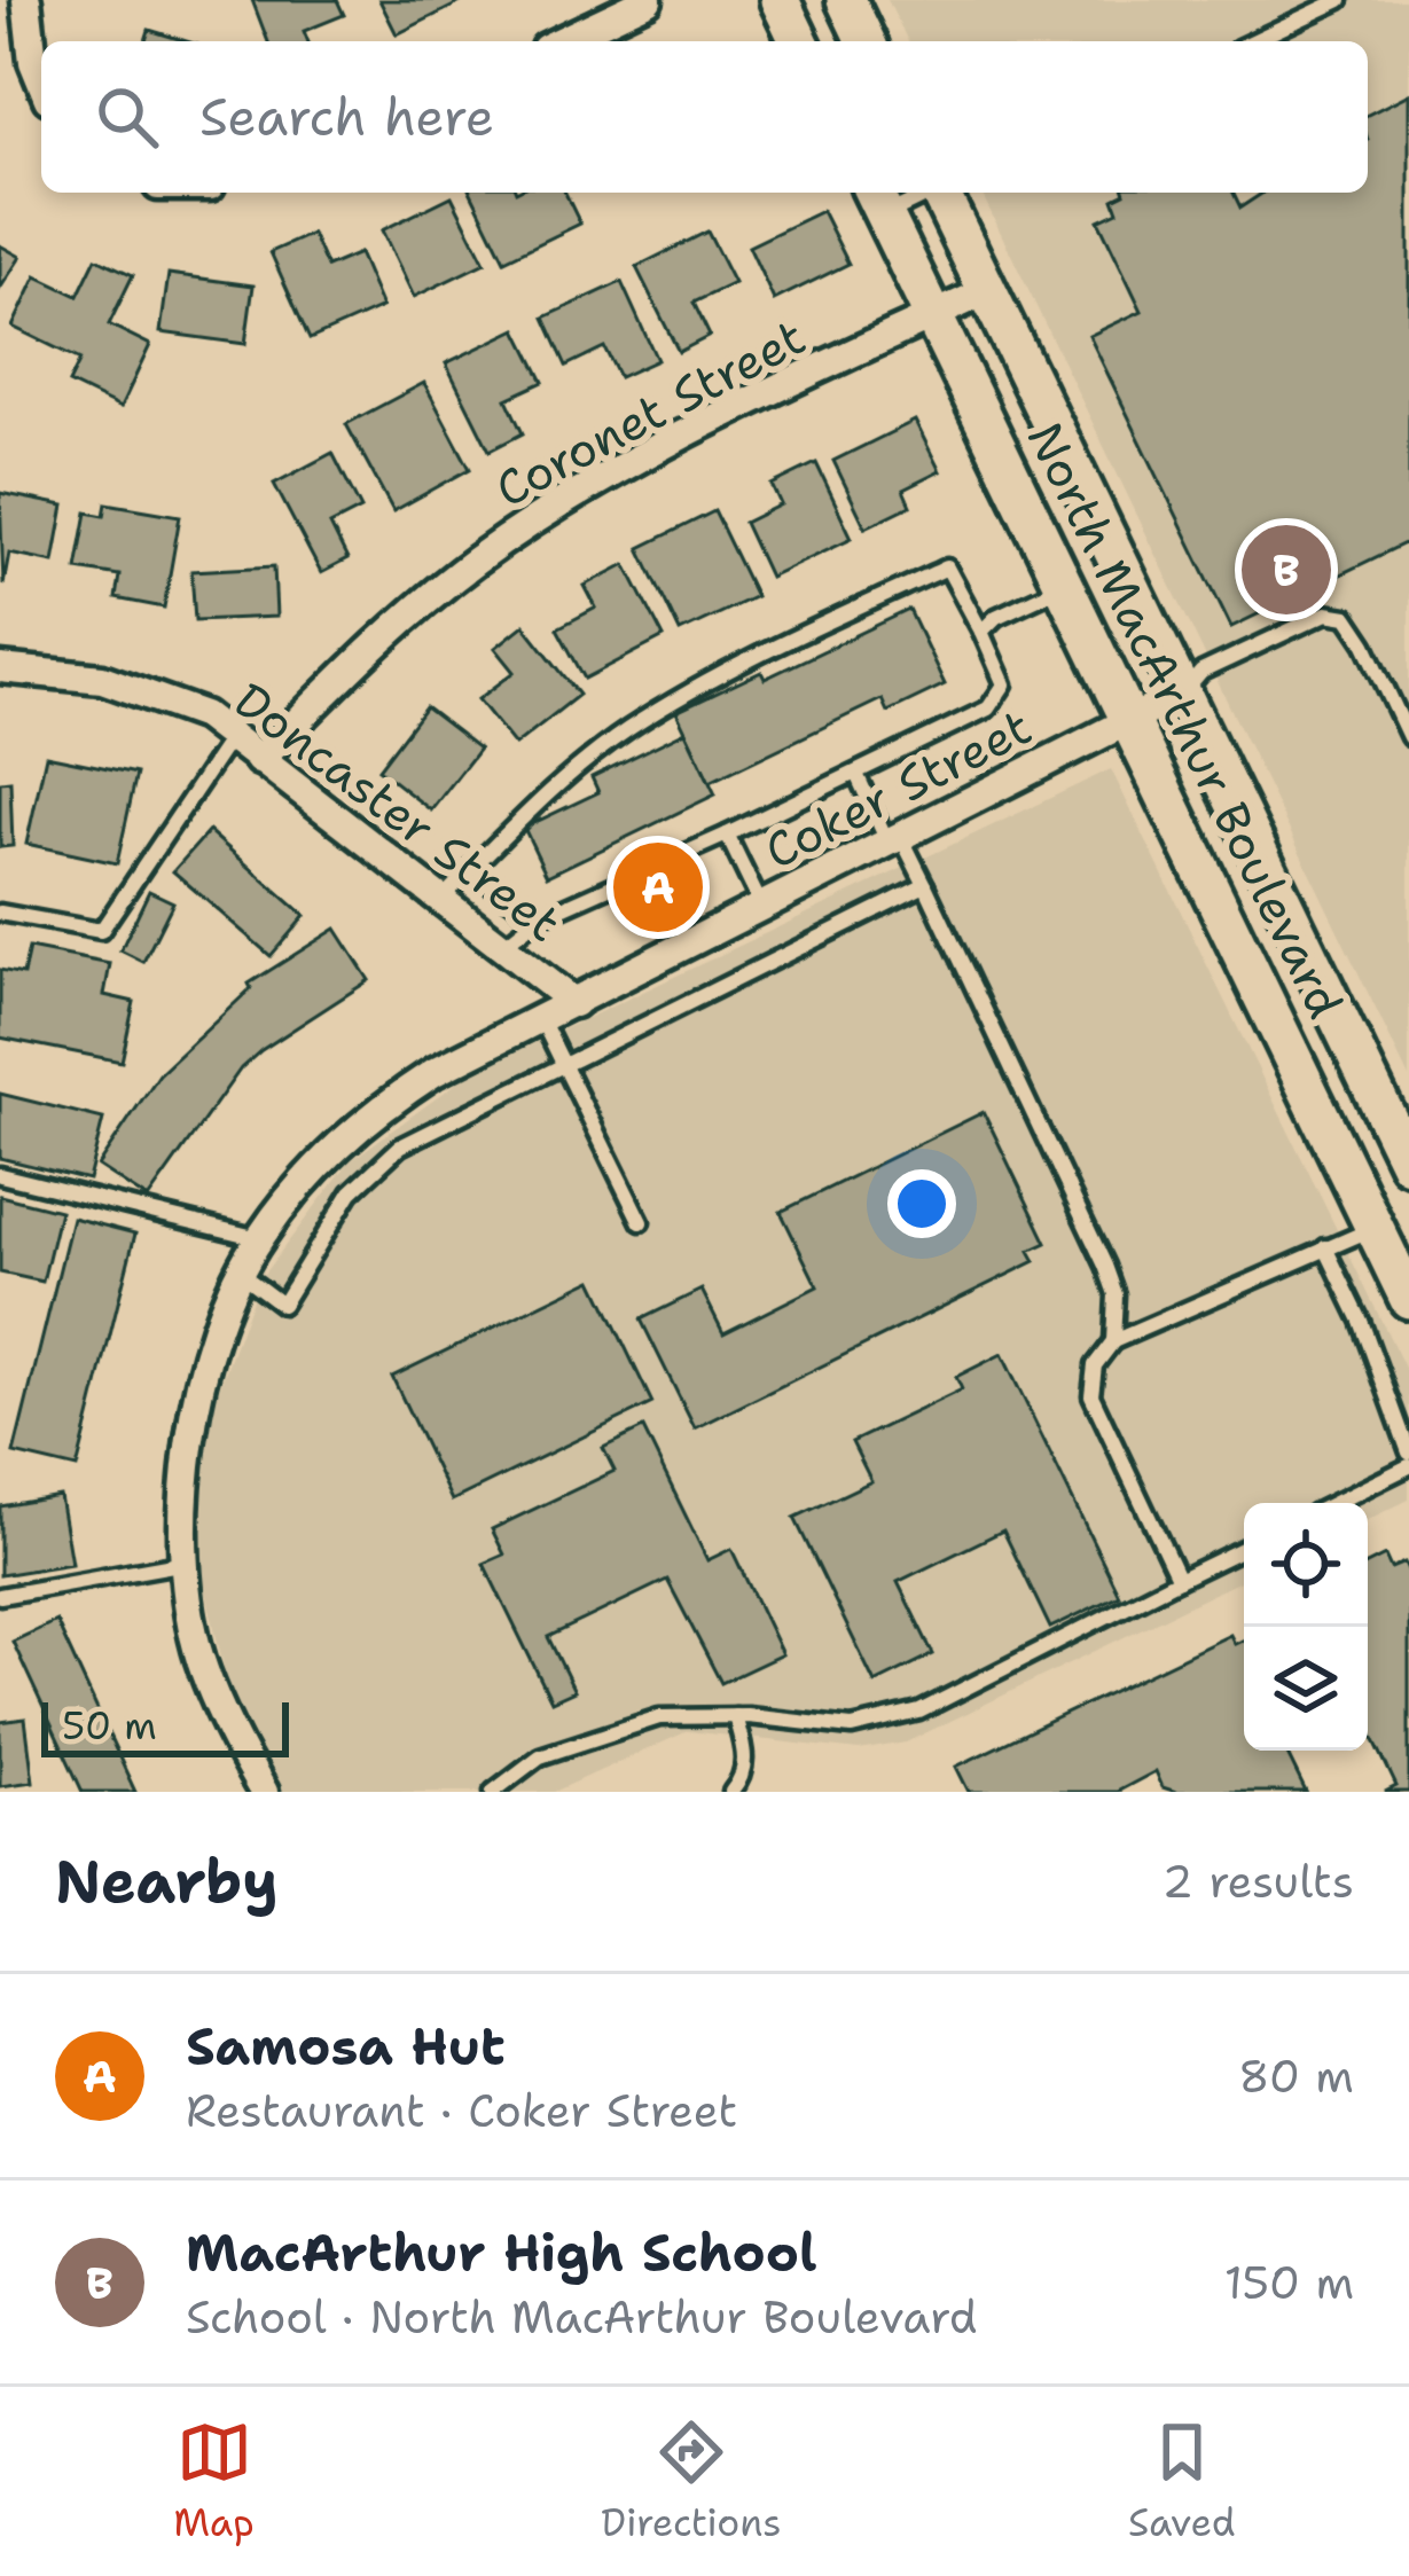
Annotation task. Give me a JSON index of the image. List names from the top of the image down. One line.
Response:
{"streets":{"main road":["North MacArthur Boulevard"],"street":["Coronet Street","Coker Street","Doncaster Street"]},"crossings":[["Coronet Street","North MacArthur Boulevard"],["Coronet Street","Doncaster Street"],["North MacArthur Boulevard","Coker Street"],["Coker Street","Doncaster Street"]],"scale_bar":"50 m","page":{"search":"Search here","pins":["B","A"],"scale":"50 m","heading":["Nearby","2 results"],"list":[{"mark":"A","name":"Samosa Hut","note":"Restaurant · Coker Street","value":"80 m"},{"mark":"B","name":"MacArthur High School","note":"School · North MacArthur Boulevard","value":"150 m"}],"nav":["Map","Directions","Saved"]}}
